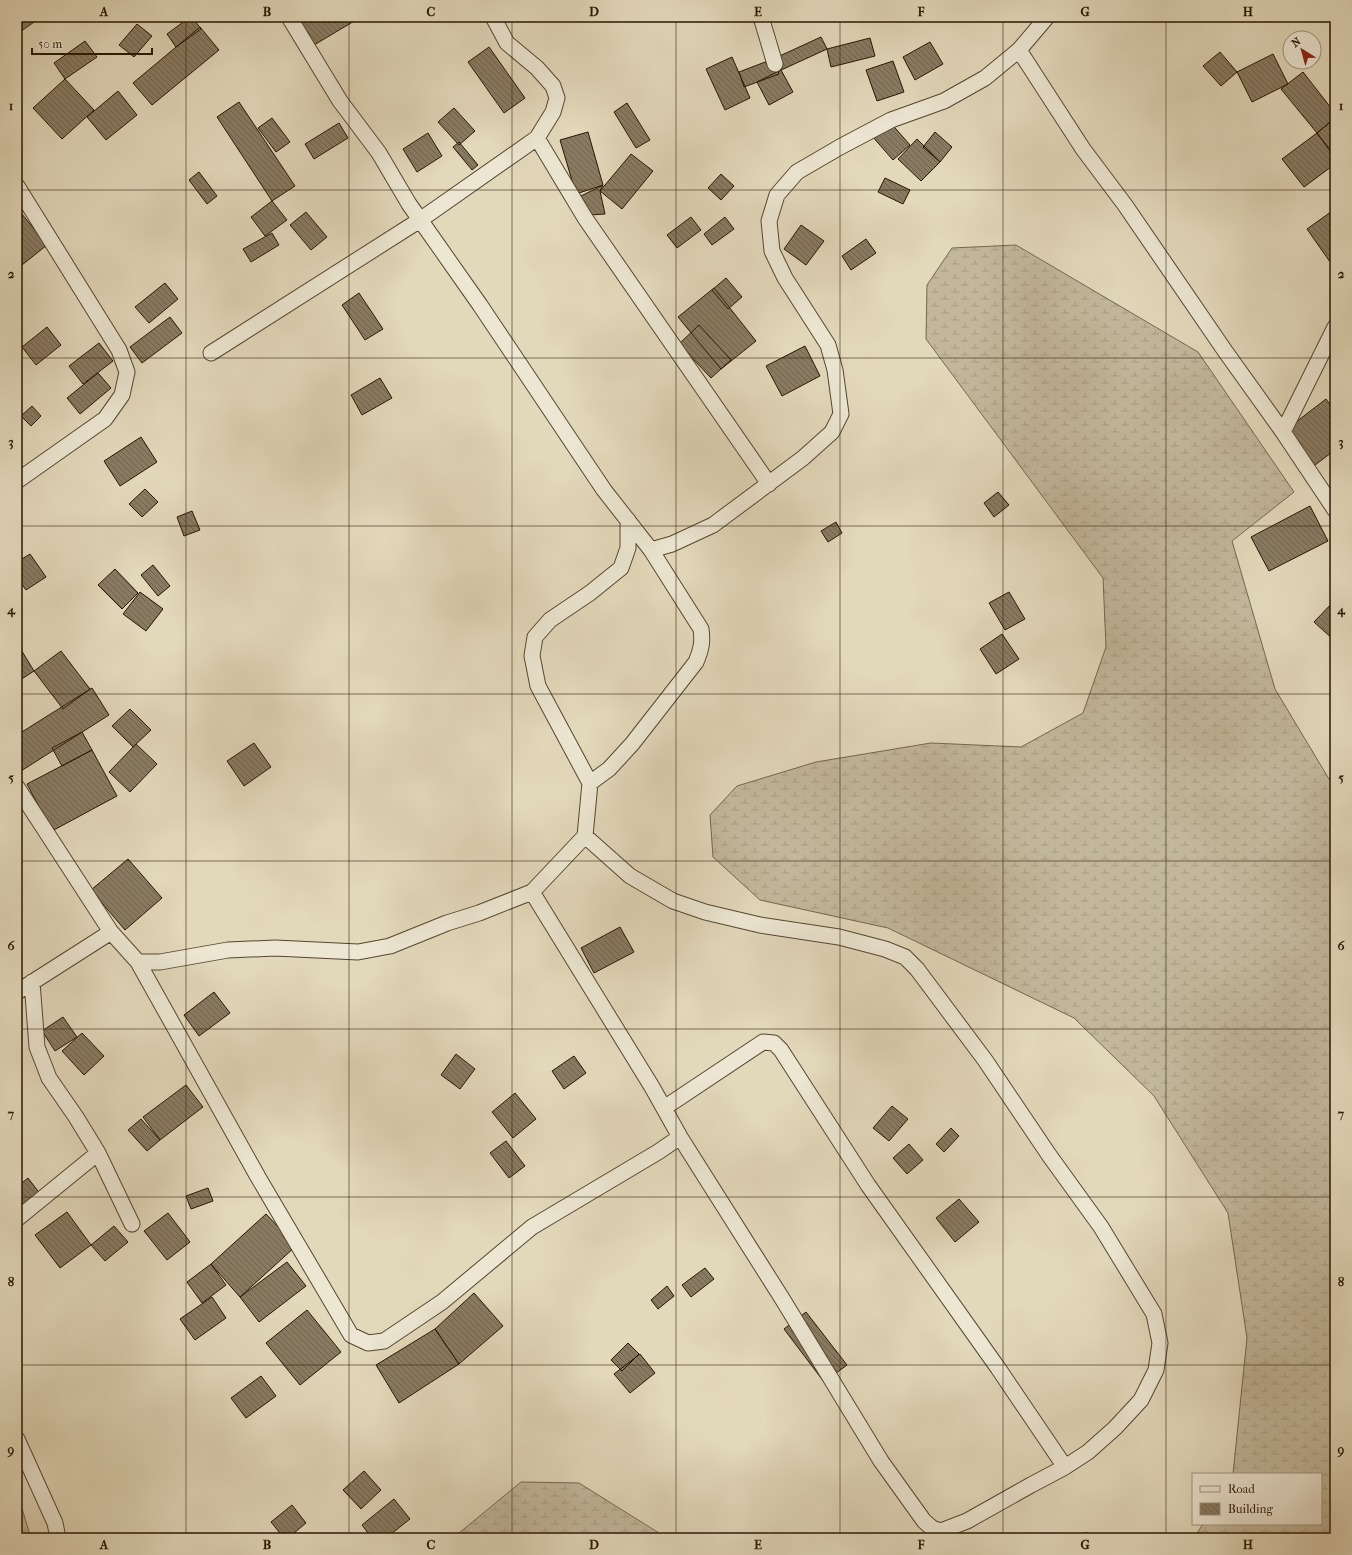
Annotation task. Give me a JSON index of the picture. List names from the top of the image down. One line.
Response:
{"legend":["Road","Building"],"scale_bar":"50 m","north":"top left","grid":{"columns":["A","B","C","D","E","F","G","H"],"rows":["1","2","3","4","5","6","7","8","9"]}}
